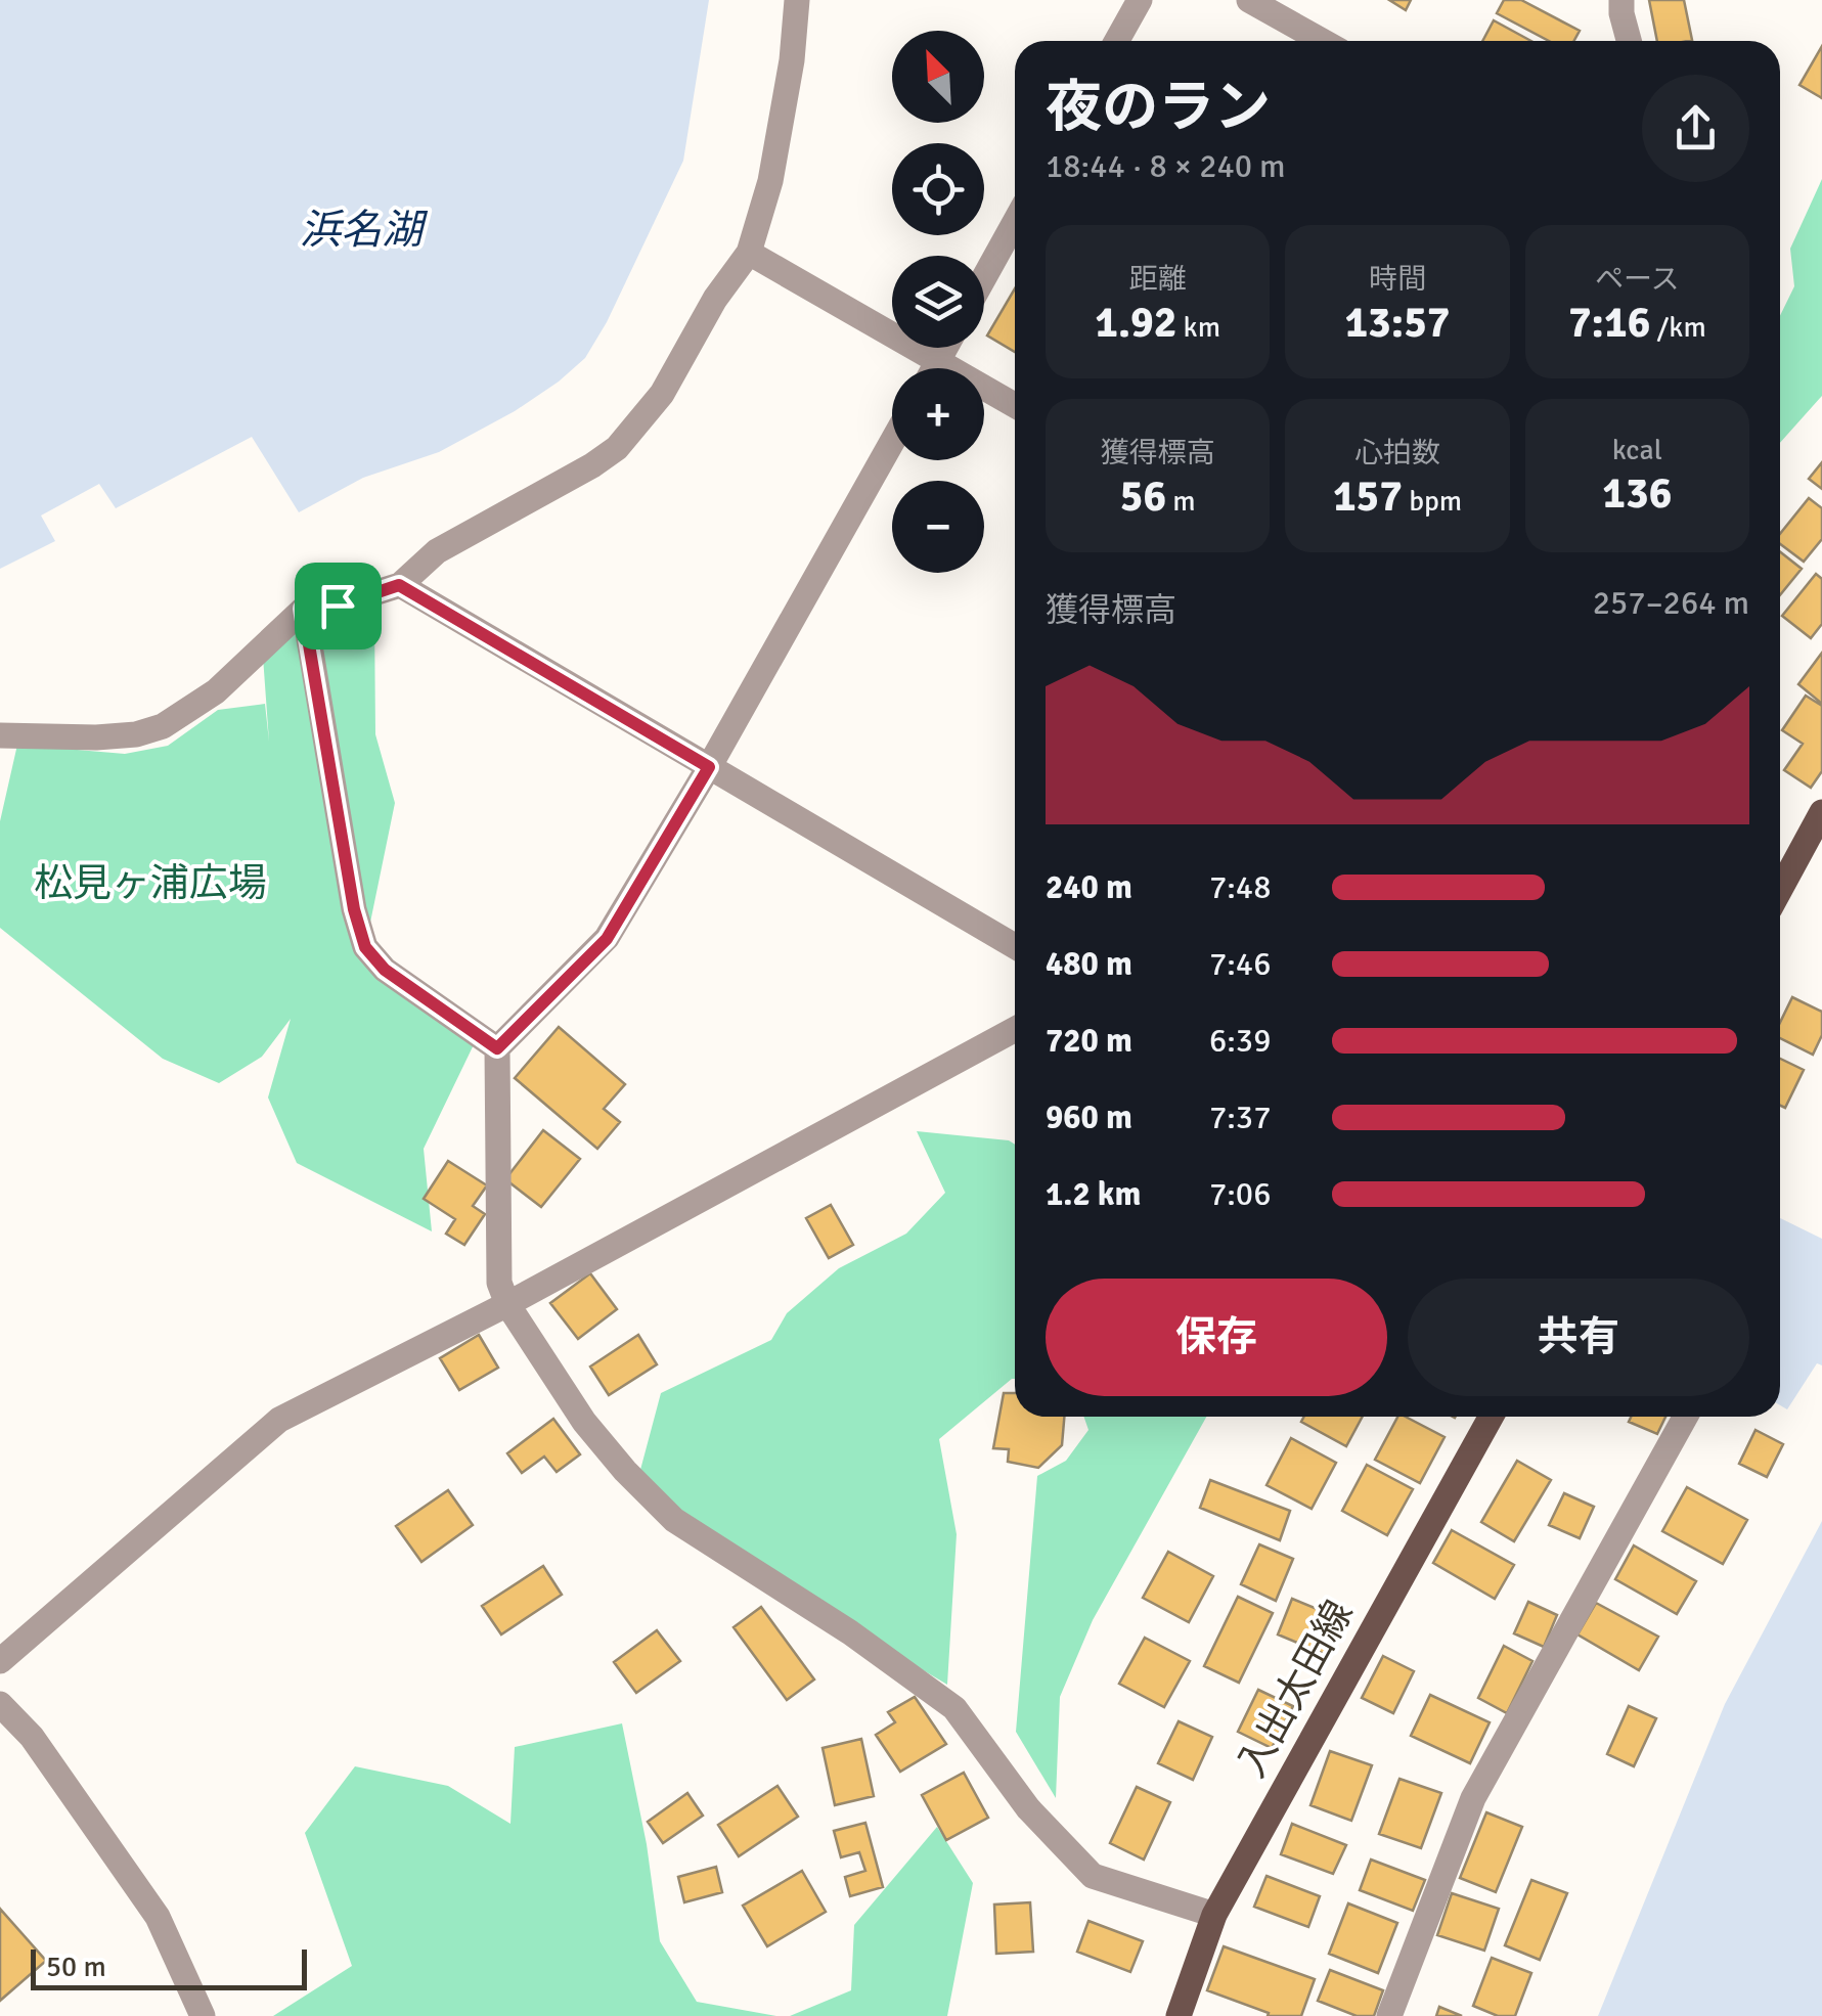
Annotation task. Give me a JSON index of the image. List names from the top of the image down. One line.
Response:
{"streets":{"main road":["入出太田線"]},"water":["浜名湖"],"parks":["松見ヶ浦広場"],"scale_bar":"50 m","north":"top left","page":{"map_buttons":["+","−"],"heading":["夜のラン","18:44 · 8 × 240 m"],"stats":[["距離","1.92 km"],["時間","13:57"],["ペース","7:16 /km"],["獲得標高","56 m"],["心拍数","157 bpm"],["kcal","136"]],"chart":["獲得標高","257–264 m"],"list":[{"name":"240 m","note":"7:48"},{"name":"480 m","note":"7:46"},{"name":"720 m","note":"6:39"},{"name":"960 m","note":"7:37"},{"name":"1.2 km","note":"7:06"}],"buttons":["保存","共有"],"scale":"50 m"}}
